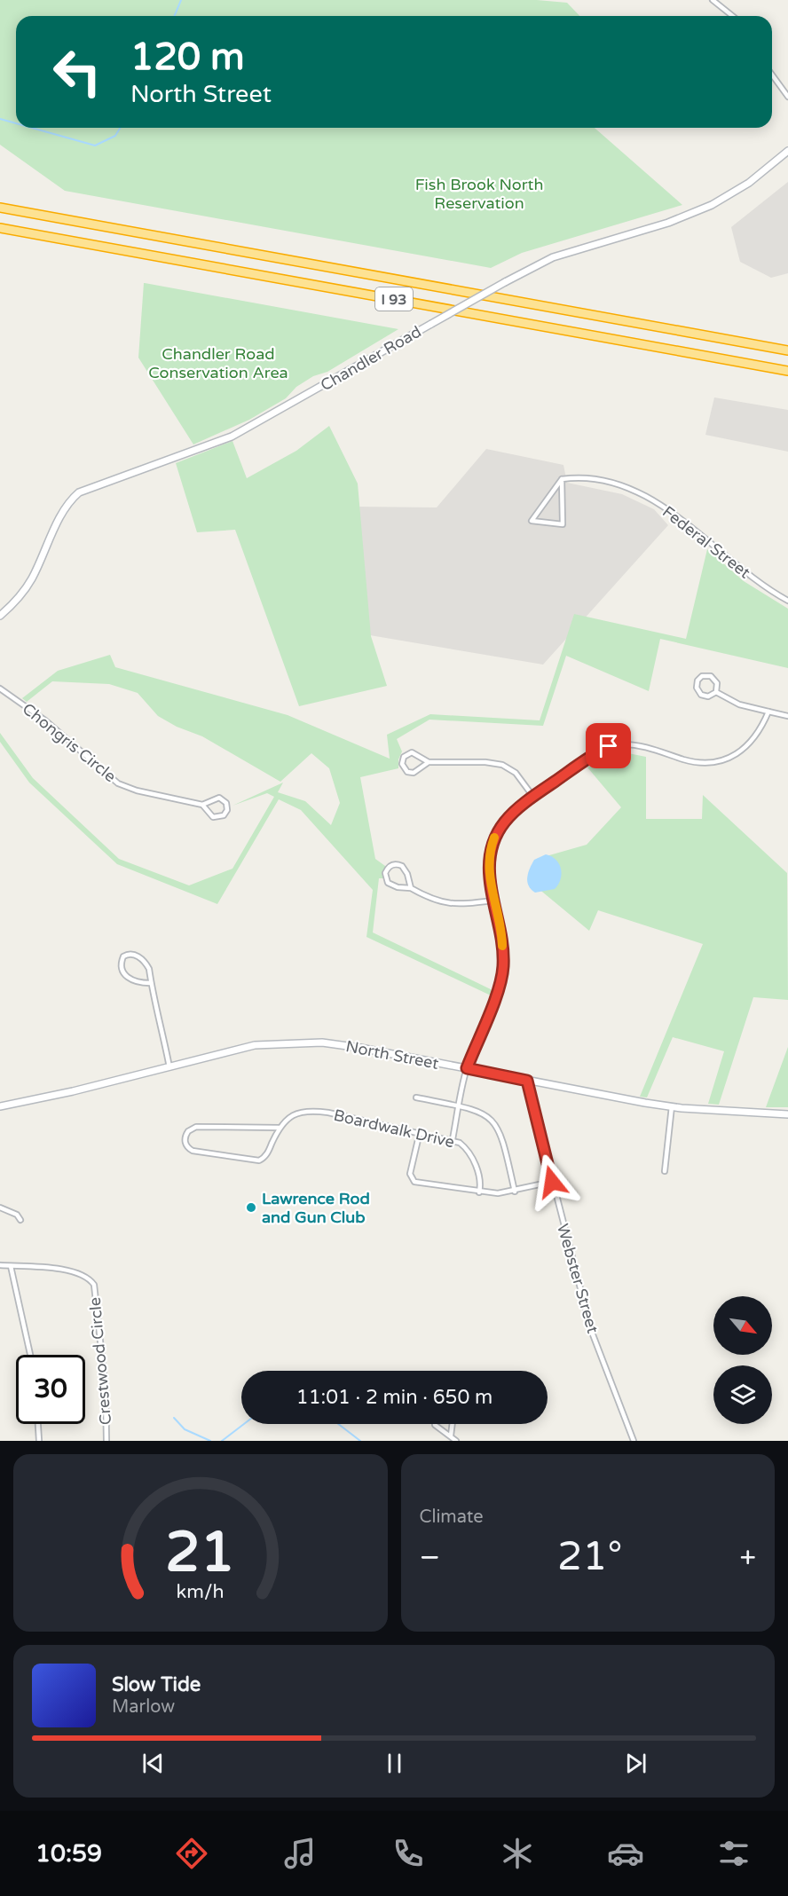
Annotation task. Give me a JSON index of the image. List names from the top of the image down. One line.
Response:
{"streets":{"highway":["I 93"],"street":["Chandler Road","Federal Street","Chongris Circle","North Street","Boardwalk Drive","Webster Street","Crestwood Circle"]},"crossings":[["North Street","Webster Street"]],"parks":["Fish Brook North Reservation","Chandler Road Conservation Area"],"places":["Lawrence Rod and Gun Club"],"north":"bottom right","page":{"turn":["120 m","North Street"],"limit":"30","trip":"11:01 · 2 min · 650 m","tile":"Climate","heat":["−","21°","+"],"song":["Slow Tide","Marlow"],"tabs":"10:59","gauge":["21","km/h"]}}
